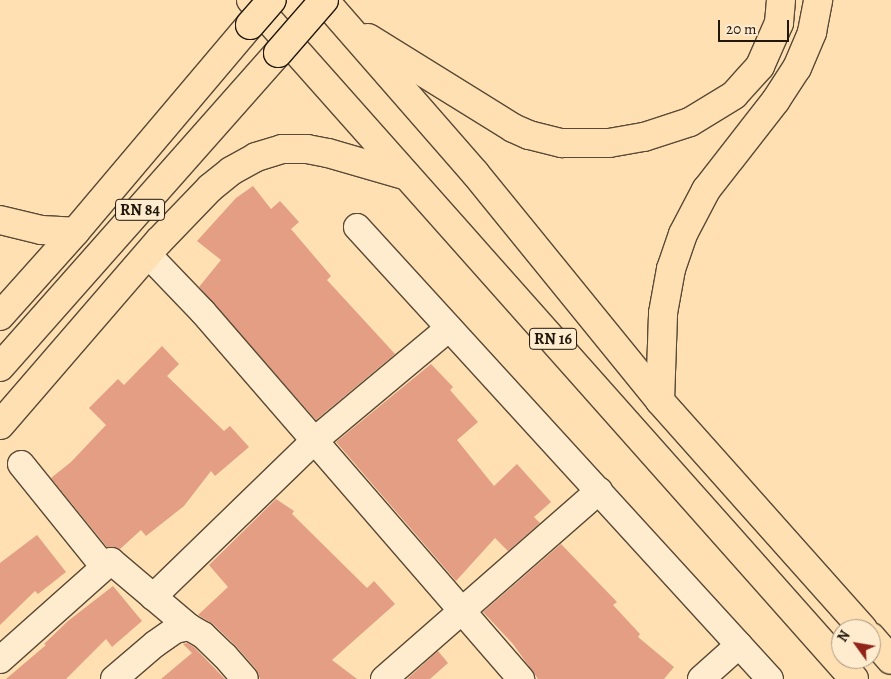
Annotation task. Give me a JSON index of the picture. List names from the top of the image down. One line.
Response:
{"streets":{"main road":["RN 84","RN 16"]},"crossings":[["RN 84","RN 16"]],"scale_bar":"20 m","north":"top left"}
